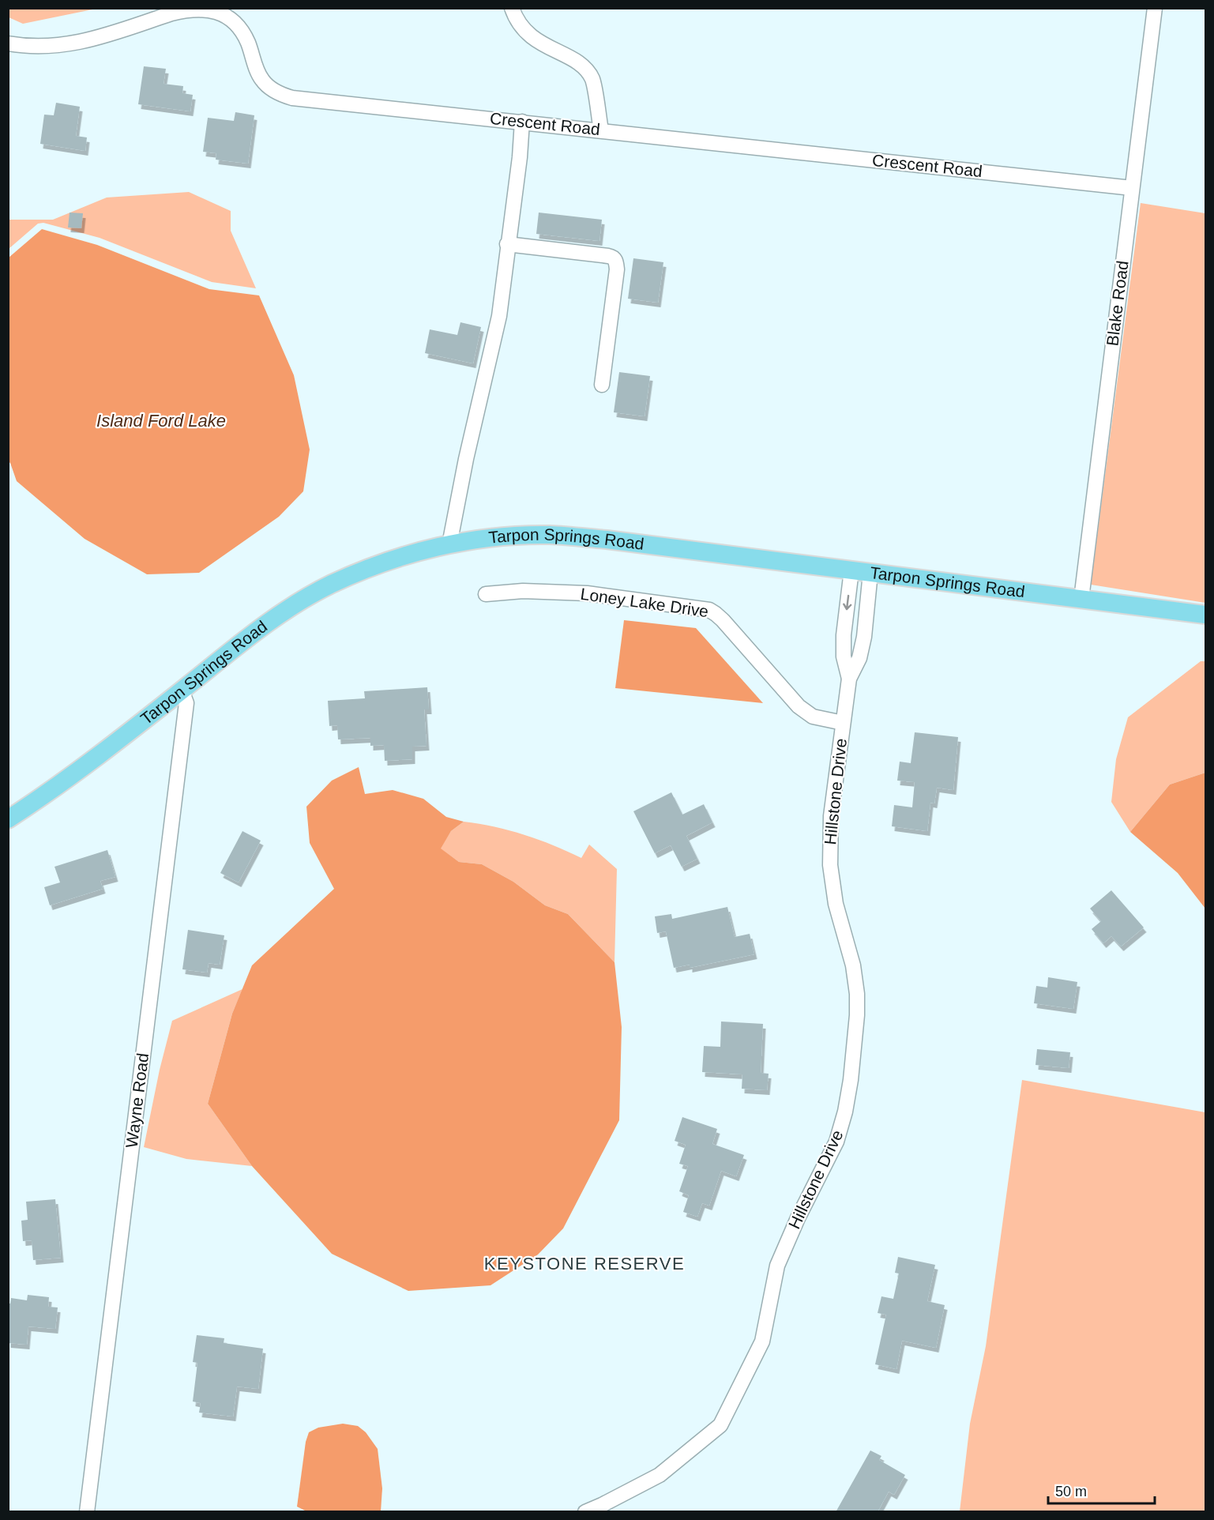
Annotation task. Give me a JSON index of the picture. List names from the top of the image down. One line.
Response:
{"streets":{"main road":["Tarpon Springs Road"],"street":["Crescent Road","Blake Road","Loney Lake Drive","Hillstone Drive","Wayne Road"]},"crossings":[["Crescent Road","Blake Road"],["Blake Road","Tarpon Springs Road"],["Tarpon Springs Road","Hillstone Drive"],["Tarpon Springs Road","Wayne Road"],["Loney Lake Drive","Hillstone Drive"]],"districts":["KEYSTONE RESERVE"],"water":["Island Ford Lake"],"scale_bar":"50 m"}
